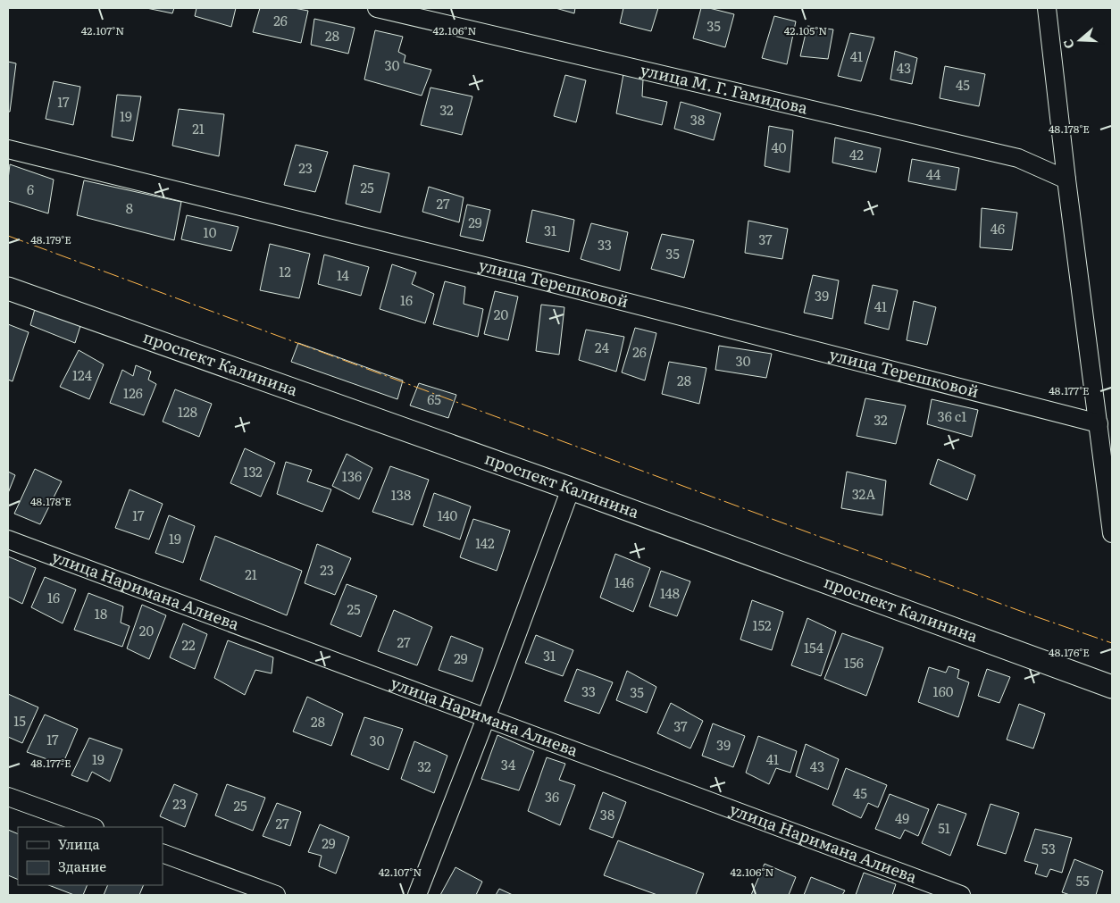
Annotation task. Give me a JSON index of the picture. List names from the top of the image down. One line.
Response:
{"streets":{"street":["улица М. Г. Гамидова","улица Терешковой","проспект Калинина","улица Наримана Алиева"]},"house_numbers":["26","35","28","41","30","43","45","17","32","19","38","21","40","42","23","44","25","6","27","8","29","46","31","10","37","33","35","12","14","39","16","41","20","24","26","30","124","28","126","65","128","36 с1","32","132","136","32А","138","17","140","19","142","23","21","146","148","16","25","18","152","20","27","22","154","31","29","156","33","160","35","15","28","37","17","30","39","19","41","34","32","43","45","36","23","25","38","49","27","51","29","53","55"],"legend":["Улица","Здание"],"north":"left","coordinates":["42.107°N","42.106°N","42.105°N","48.178°E","48.179°E","48.177°E","48.176°E"]}
